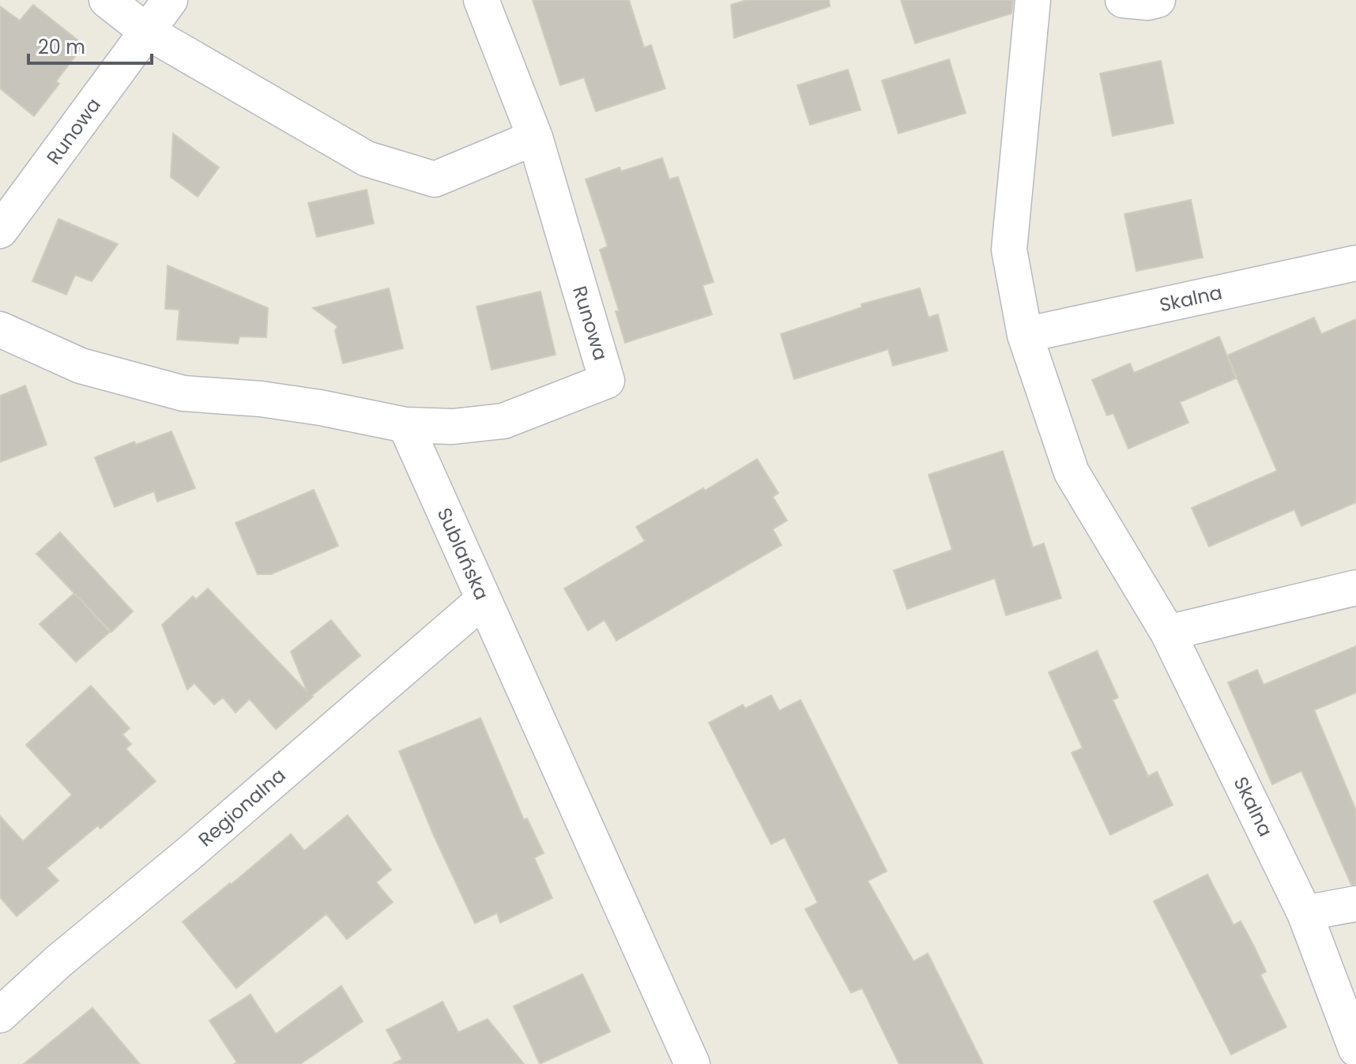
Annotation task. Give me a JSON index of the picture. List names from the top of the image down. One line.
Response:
{"streets":{"street":["Runowa","Skalna","Sublańska","Regionalna"]},"crossings":[["Runowa","Sublańska"],["Sublańska","Regionalna"]],"scale_bar":"20 m"}
